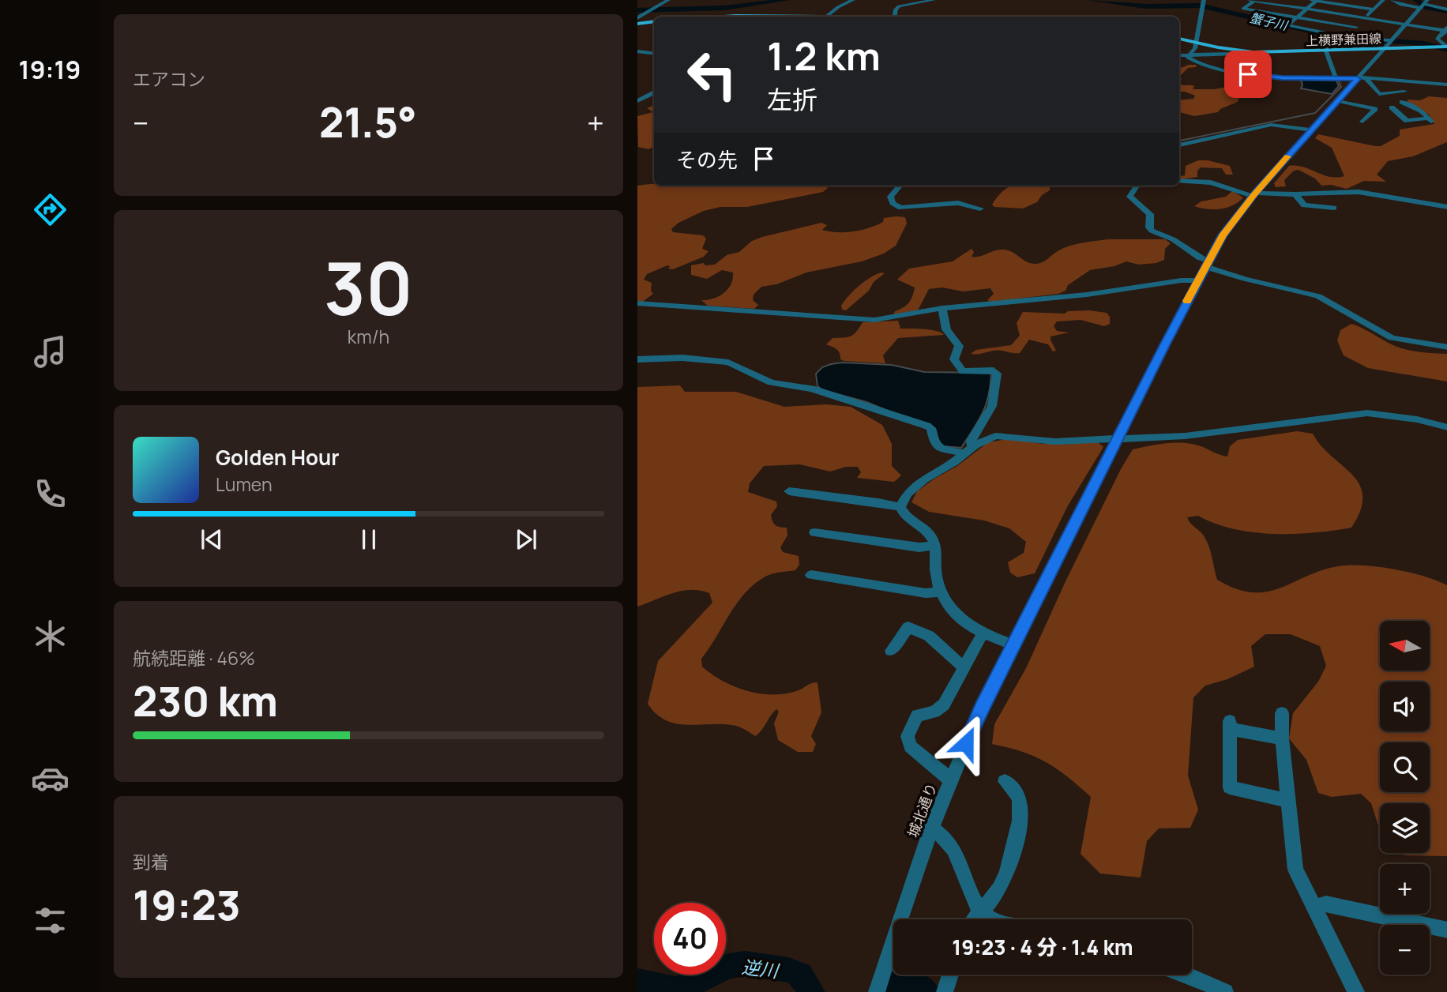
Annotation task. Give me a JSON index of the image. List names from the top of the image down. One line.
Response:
{"streets":{"main road":["上横野兼田線"],"street":["城北通り"]},"crossings":[["上横野兼田線","城北通り"]],"water":["蟹子川","逆川"],"north":"left","page":{"tabs":"19:19","tile":["エアコン",["30","km/h"],["航続距離 · 46%","230 km"],["到着","19:23"]],"turn":["1.2 km","左折"],"heat":["−","21.5°","+"],"then":"その先","song":["Golden Hour","Lumen"],"map_buttons":["+","−"],"limit":"40","trip":"19:23 · 4 分 · 1.4 km"}}
